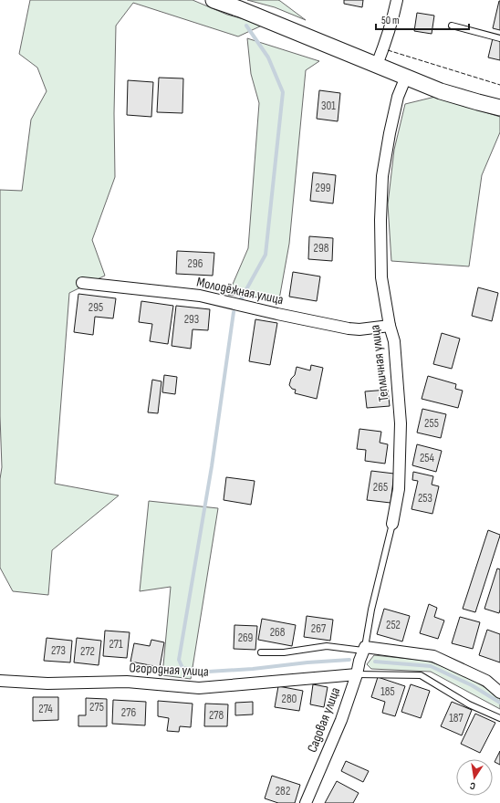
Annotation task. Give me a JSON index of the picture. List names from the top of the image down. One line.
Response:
{"streets":{"street":["Молодёжная улица","Тепличная улица","Огородная улица","Садовая улица"]},"crossings":[["Молодёжная улица","Тепличная улица"],["Тепличная улица","Садовая улица"],["Огородная улица","Садовая улица"]],"house_numbers":["301","299","298","296","295","293","255","254","265","253","252","267","268","269","271","273","272","185","280","275","274","276","278","187","282"],"scale_bar":"50 m","north":"bottom"}
